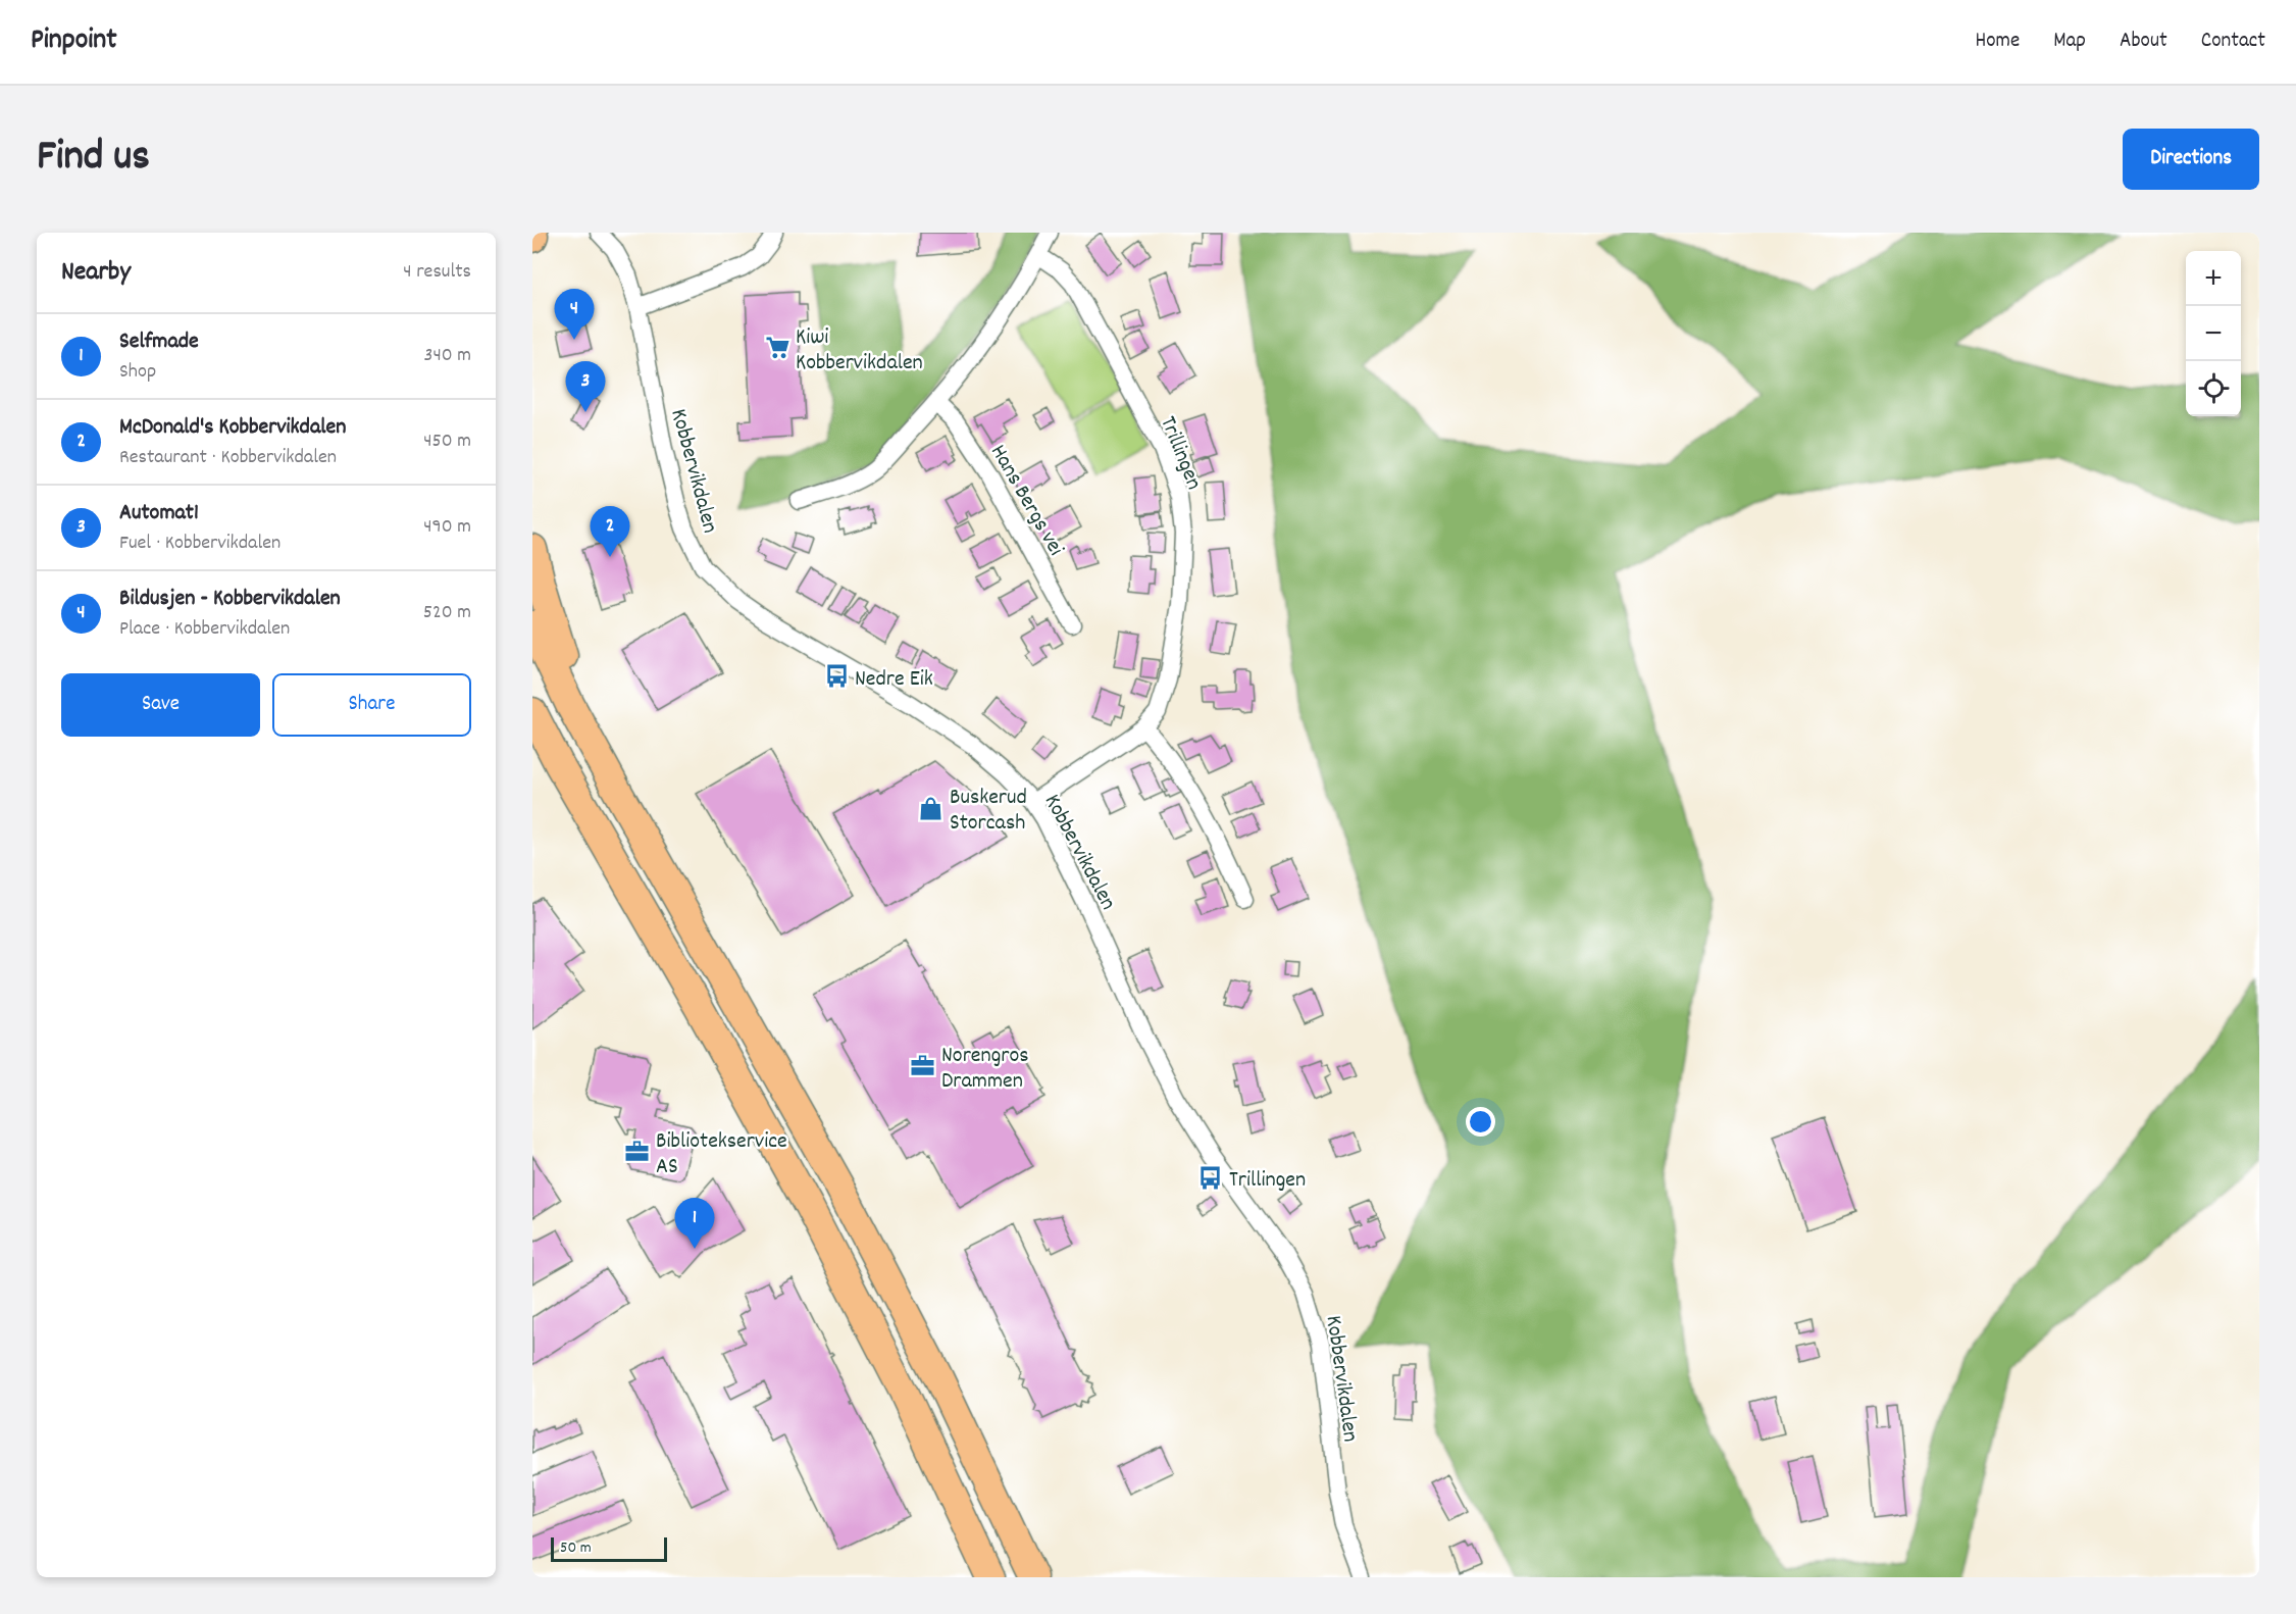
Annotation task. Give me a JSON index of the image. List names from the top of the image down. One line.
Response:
{"streets":{"street":["Trillingen","Kobbervikdalen","Hans Bergs vei"]},"crossings":[["Trillingen","Kobbervikdalen"]],"places":{"supermarket":["Kiwi Kobbervikdalen"],"bus stop":["Nedre Eik","Trillingen"],"shop":["Buskerud Storcash"],"office":["Norengros Drammen","Bibliotekservice AS"]},"scale_bar":"50 m","page":{"header":"Pinpoint","nav":["Home","Map","About","Contact"],"title":"Find us","buttons":["Directions",["Save","Share"]],"heading":["Nearby","4 results"],"map_buttons":["+","−"],"pins":["4","3","2","1"],"list":[{"mark":"1","name":"Selfmade","note":"Shop","value":"340 m"},{"mark":"2","name":"McDonald's Kobbervikdalen","note":"Restaurant · Kobbervikdalen","value":"450 m"},{"mark":"3","name":"Automat1","note":"Fuel · Kobbervikdalen","value":"490 m"},{"mark":"4","name":"Bildusjen - Kobbervikdalen","note":"Place · Kobbervikdalen","value":"520 m"}],"scale":"50 m"}}
